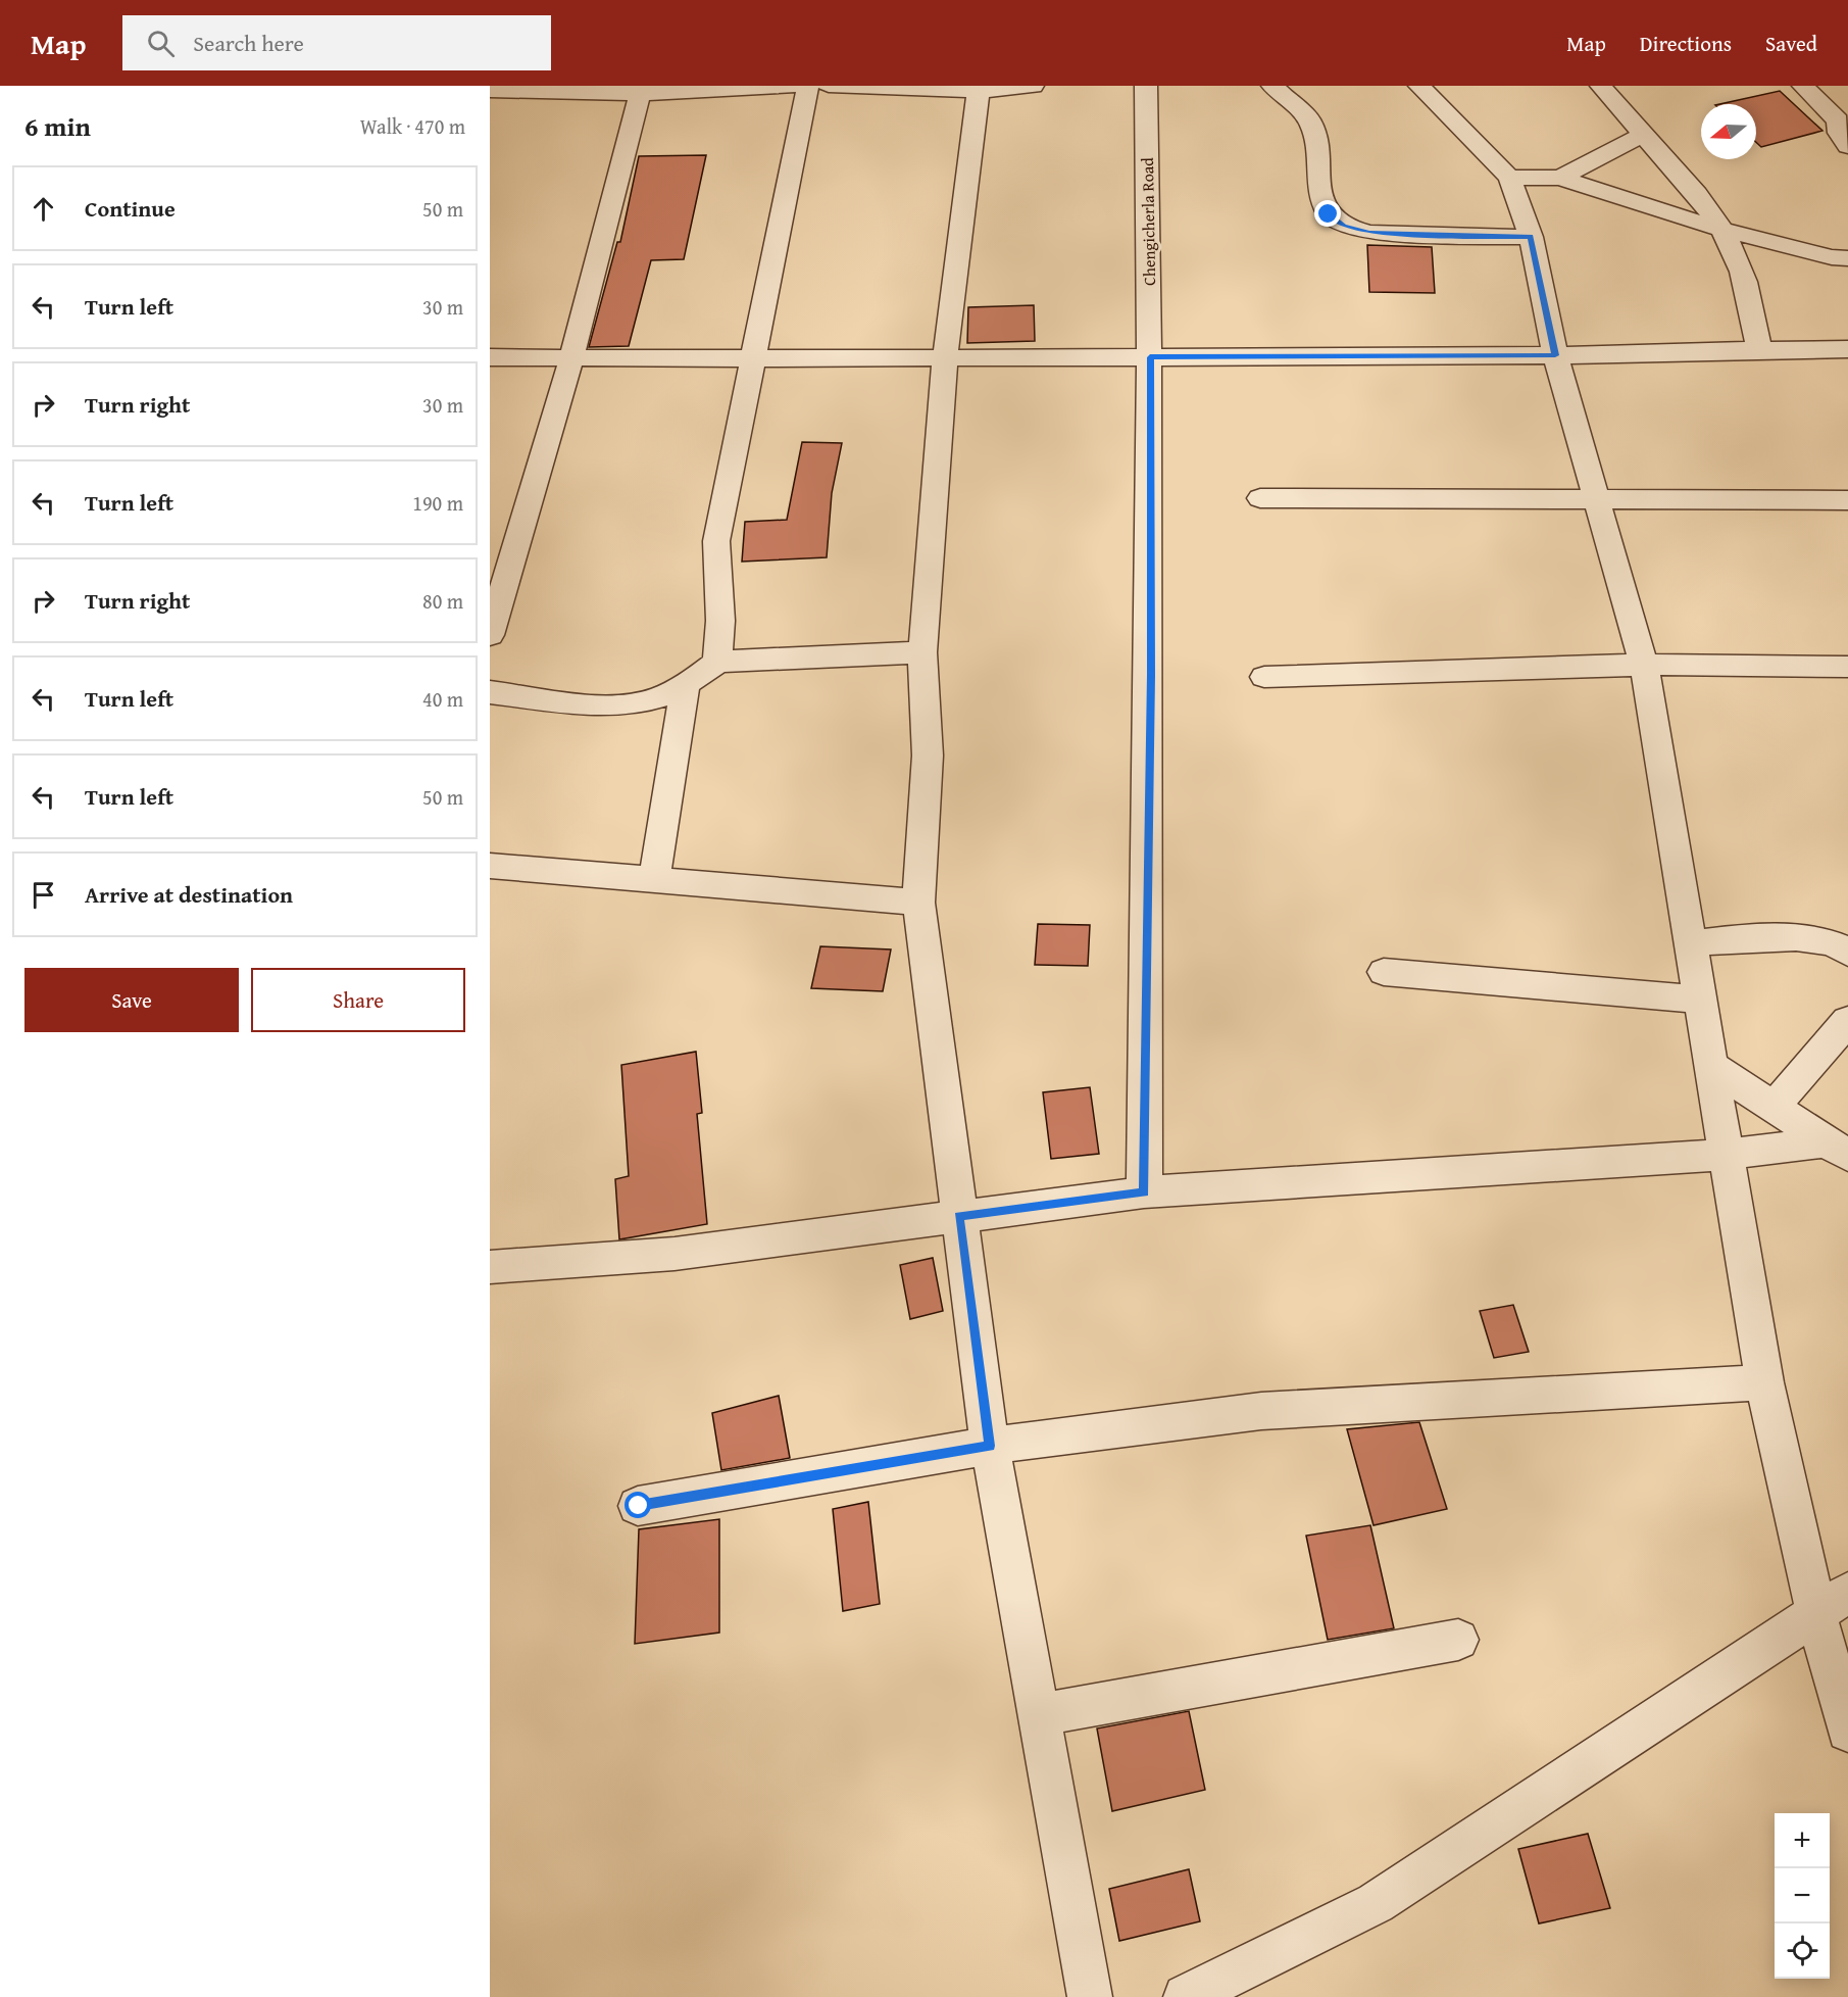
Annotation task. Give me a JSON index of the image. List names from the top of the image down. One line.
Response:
{"streets":{"street":["Chengicherla Road"]},"north":"left","page":{"header":"Map","search":"Search here","nav":["Map","Directions","Saved"],"heading":["6 min","Walk · 470 m"],"list":[["Continue","50 m"],["Turn left","30 m"],["Turn right","30 m"],["Turn left","190 m"],["Turn right","80 m"],["Turn left","40 m"],["Turn left","50 m"],"Arrive at destination"],"buttons":["Save","Share"],"map_buttons":["+","−"]}}
